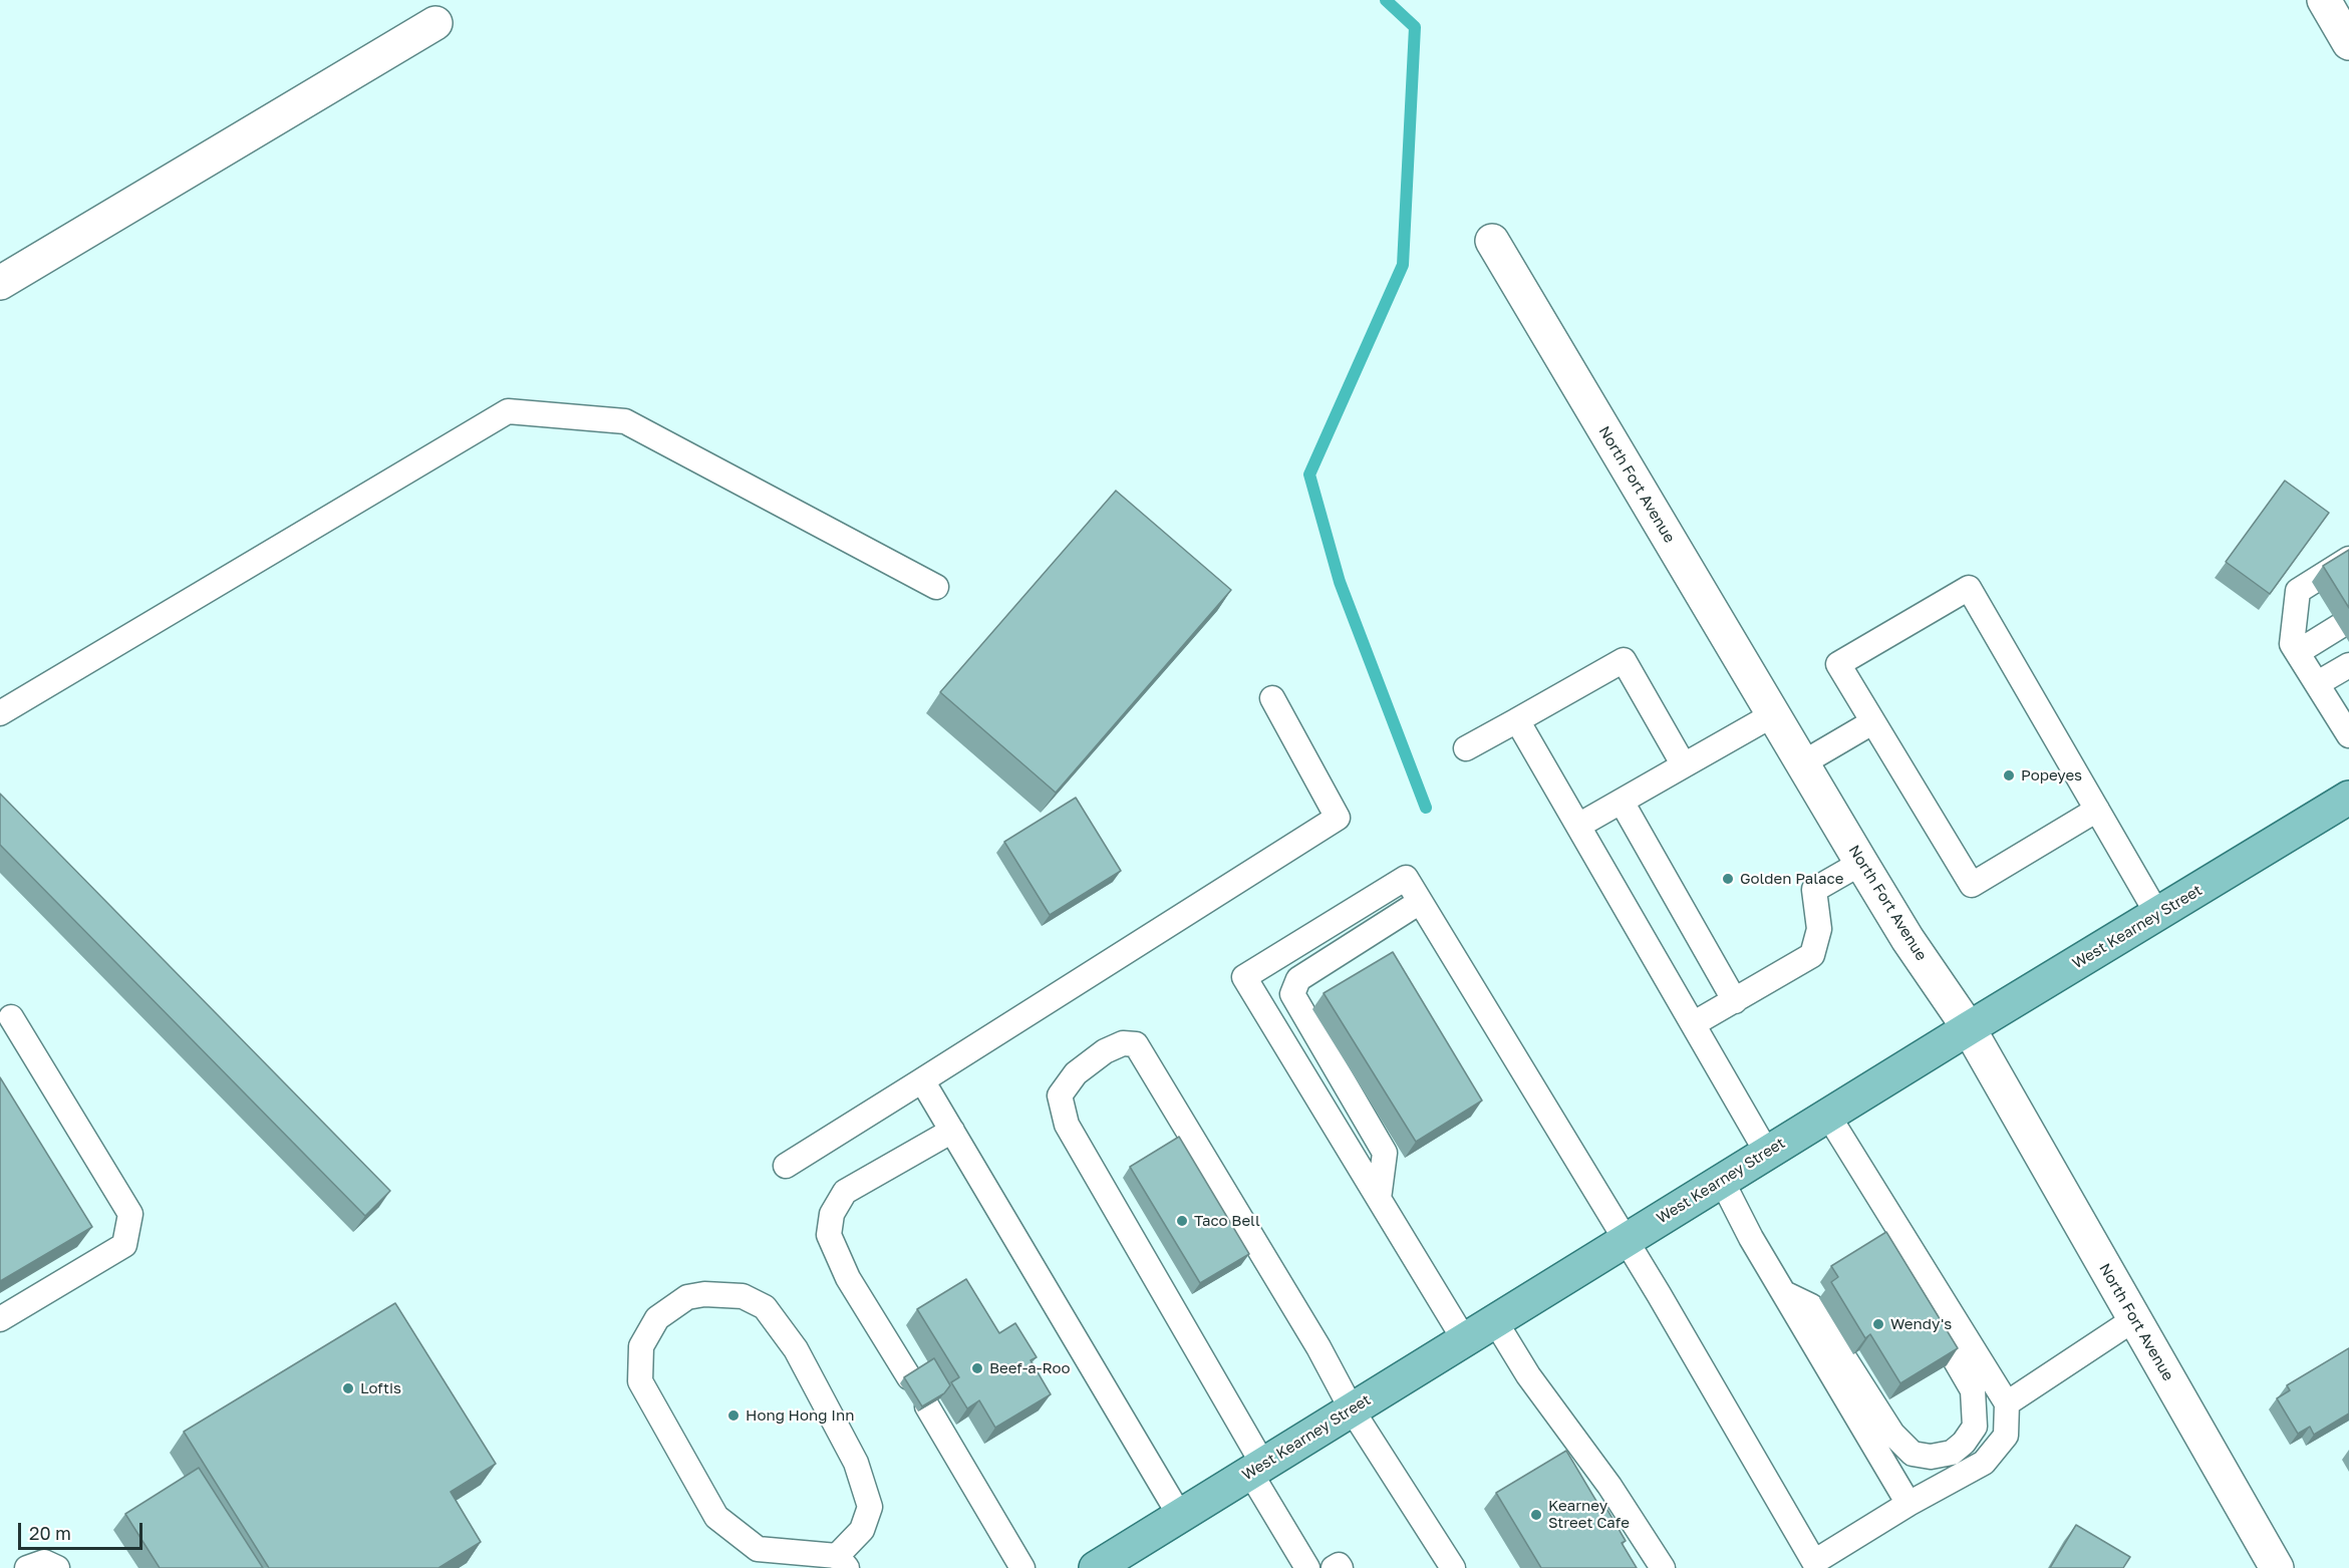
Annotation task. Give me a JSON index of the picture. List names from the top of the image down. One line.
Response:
{"streets":{"main road":["West Kearney Street"],"street":["North Fort Avenue"]},"crossings":[["North Fort Avenue","West Kearney Street"]],"places":["Popeyes","Golden Palace","Taco Bell","Wendy's","Beef-a-Roo","Loftis","Hong Hong Inn","Kearney Street Cafe"],"scale_bar":"20 m"}
